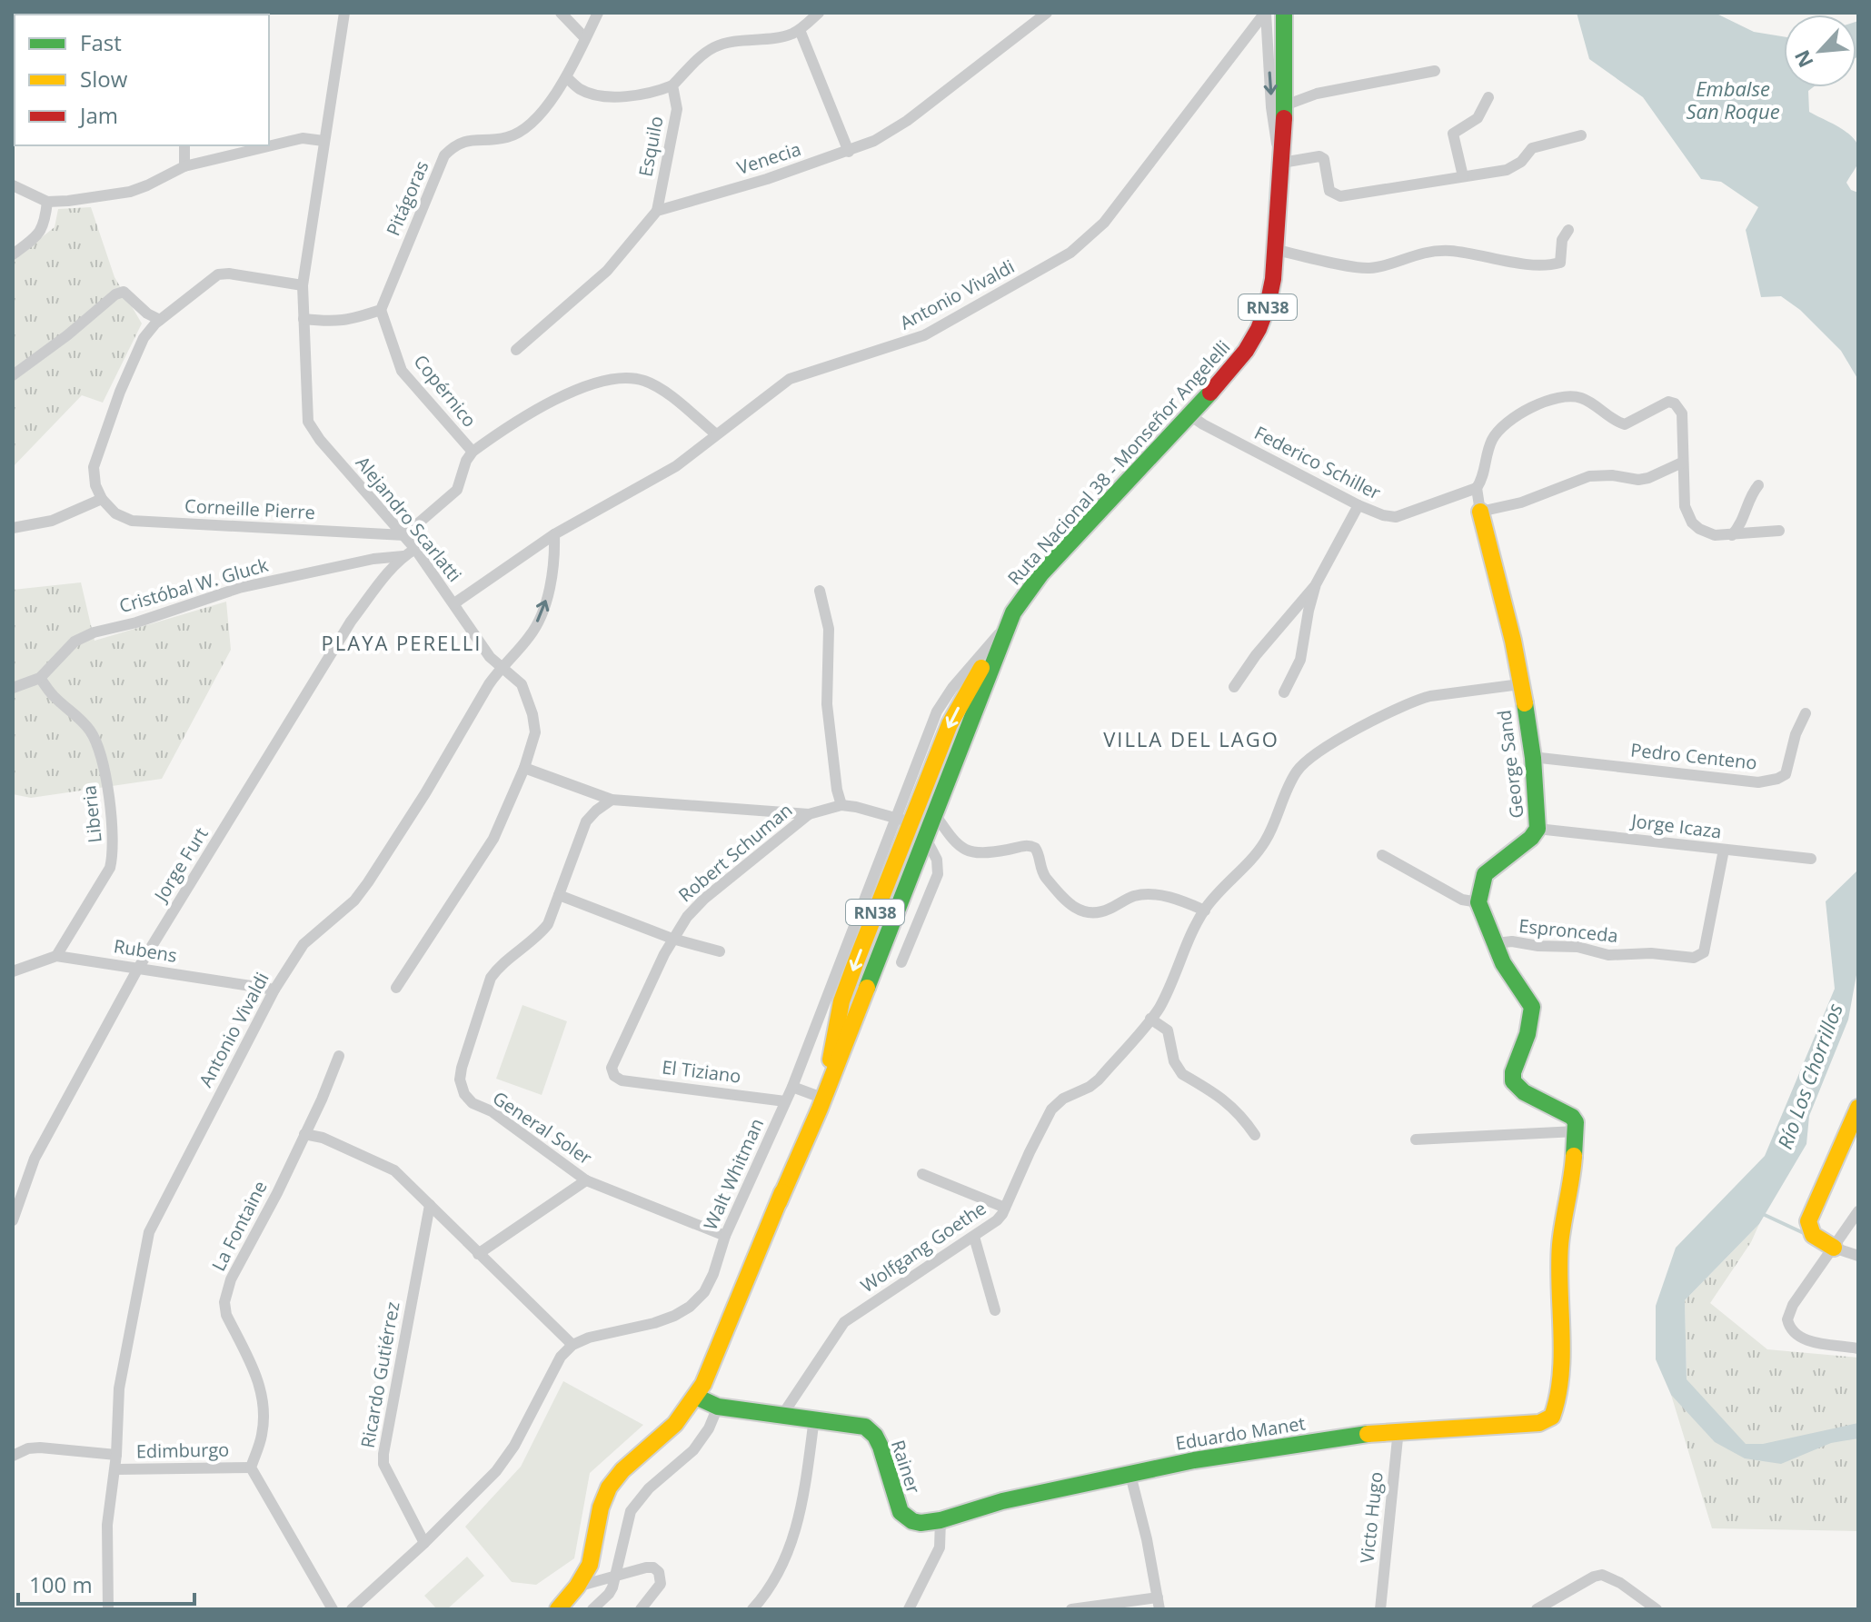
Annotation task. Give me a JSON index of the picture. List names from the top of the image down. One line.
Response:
{"streets":{"main road":["RN38","Ruta Nacional 38 - Monseñor Angelelli","George Sand","Eduardo Manet","Rainer"],"street":["Esquilo","Venecia","Pitágoras","Antonio Vivaldi","Copérnico","Federico Schiller","Corneille Pierre","Alejandro Scarlatti","Cristóbal W. Gluck","Pedro Centeno","Liberia","Jorge Icaza","Robert Schuman","Jorge Furt","Espronceda","Rubens","El Tiziano","General Soler","Walt Whitman","La Fontaine","Wolfgang Goethe","Ricardo Gutiérrez","Edimburgo","Victo Hugo"]},"crossings":[["Esquilo","Venecia"],["Pitágoras","Copérnico"],["Antonio Vivaldi","Alejandro Scarlatti"],["Antonio Vivaldi","Rubens"],["Antonio Vivaldi","Edimburgo"],["Ruta Nacional 38 - Monseñor Angelelli","Federico Schiller"],["Ruta Nacional 38 - Monseñor Angelelli","Walt Whitman"],["Ruta Nacional 38 - Monseñor Angelelli","Rainer"],["Corneille Pierre","Alejandro Scarlatti"],["Alejandro Scarlatti","Jorge Furt"],["Cristóbal W. Gluck","Liberia"],["Cristóbal W. Gluck","Jorge Furt"],["Pedro Centeno","George Sand"],["George Sand","Jorge Icaza"],["George Sand","Wolfgang Goethe"],["Liberia","Rubens"],["Jorge Icaza","Espronceda"],["Robert Schuman","El Tiziano"],["Jorge Furt","Rubens"],["El Tiziano","Walt Whitman"],["General Soler","Walt Whitman"],["La Fontaine","Edimburgo"],["Wolfgang Goethe","Rainer"],["Eduardo Manet","Rainer"],["Eduardo Manet","Victo Hugo"]],"districts":["PLAYA PERELLI","VILLA DEL LAGO"],"water":["Embalse San Roque","Río Los Chorrillos"],"legend":["Fast","Slow","Jam"],"scale_bar":"100 m","north":"bottom left"}
